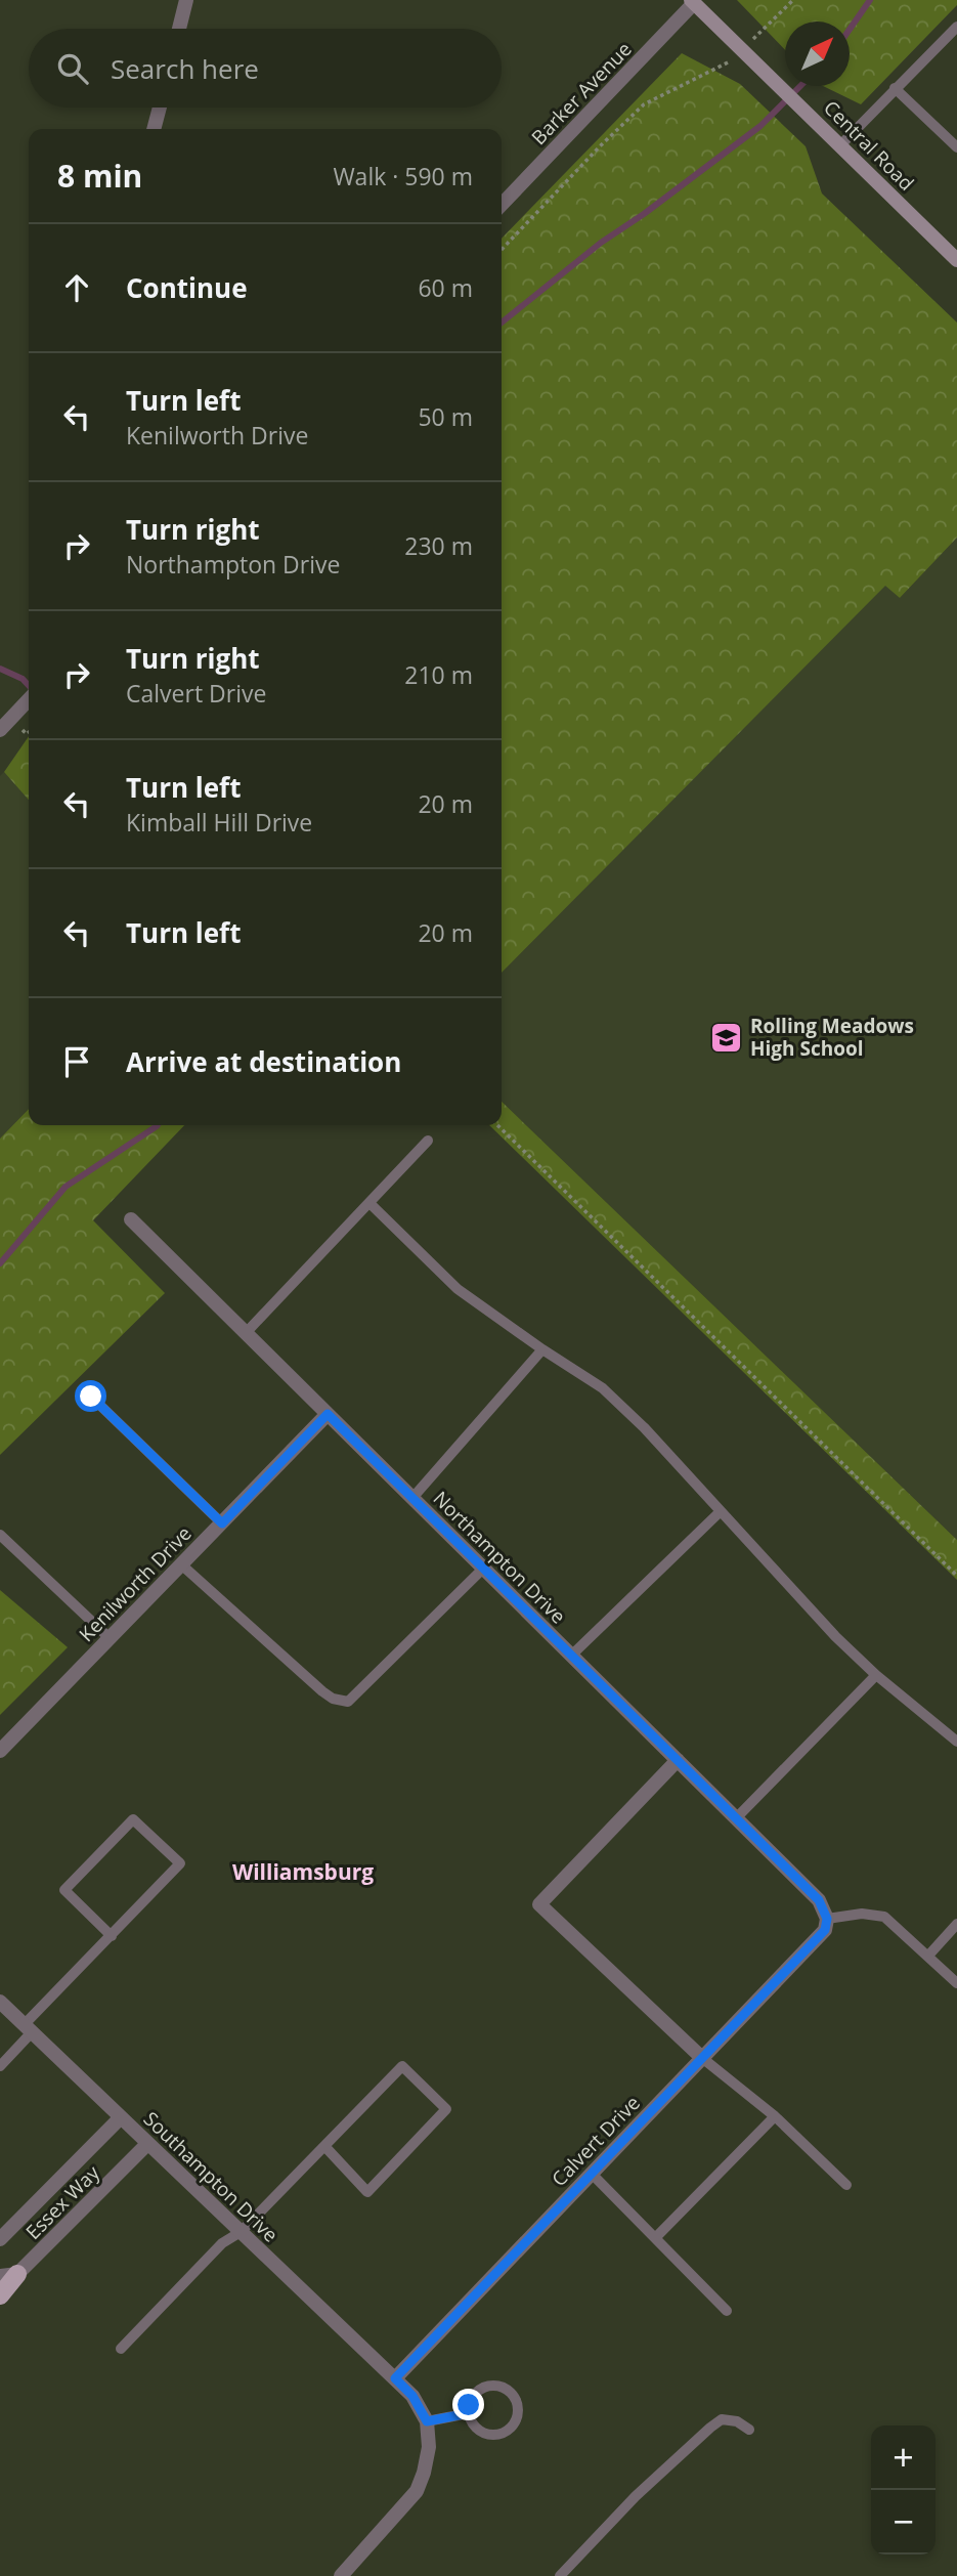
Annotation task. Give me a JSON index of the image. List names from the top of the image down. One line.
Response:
{"streets":{"street":["Barker Avenue","Central Road","Northampton Drive","Kenilworth Drive","Calvert Drive","Southampton Drive","Essex Way"]},"crossings":[["Barker Avenue","Central Road"],["Northampton Drive","Kenilworth Drive"],["Northampton Drive","Calvert Drive"],["Calvert Drive","Southampton Drive"],["Southampton Drive","Essex Way"]],"districts":["Williamsburg"],"places":{"school or university":["Rolling Meadows High School"]},"north":"top right","page":{"search":"Search here","heading":["8 min","Walk · 590 m"],"list":[["Continue","60 m"],["Turn left","Kenilworth Drive","50 m"],["Turn right","Northampton Drive","230 m"],["Turn right","Calvert Drive","210 m"],["Turn left","Kimball Hill Drive","20 m"],["Turn left","20 m"],"Arrive at destination"],"map_buttons":["+","−"]}}
